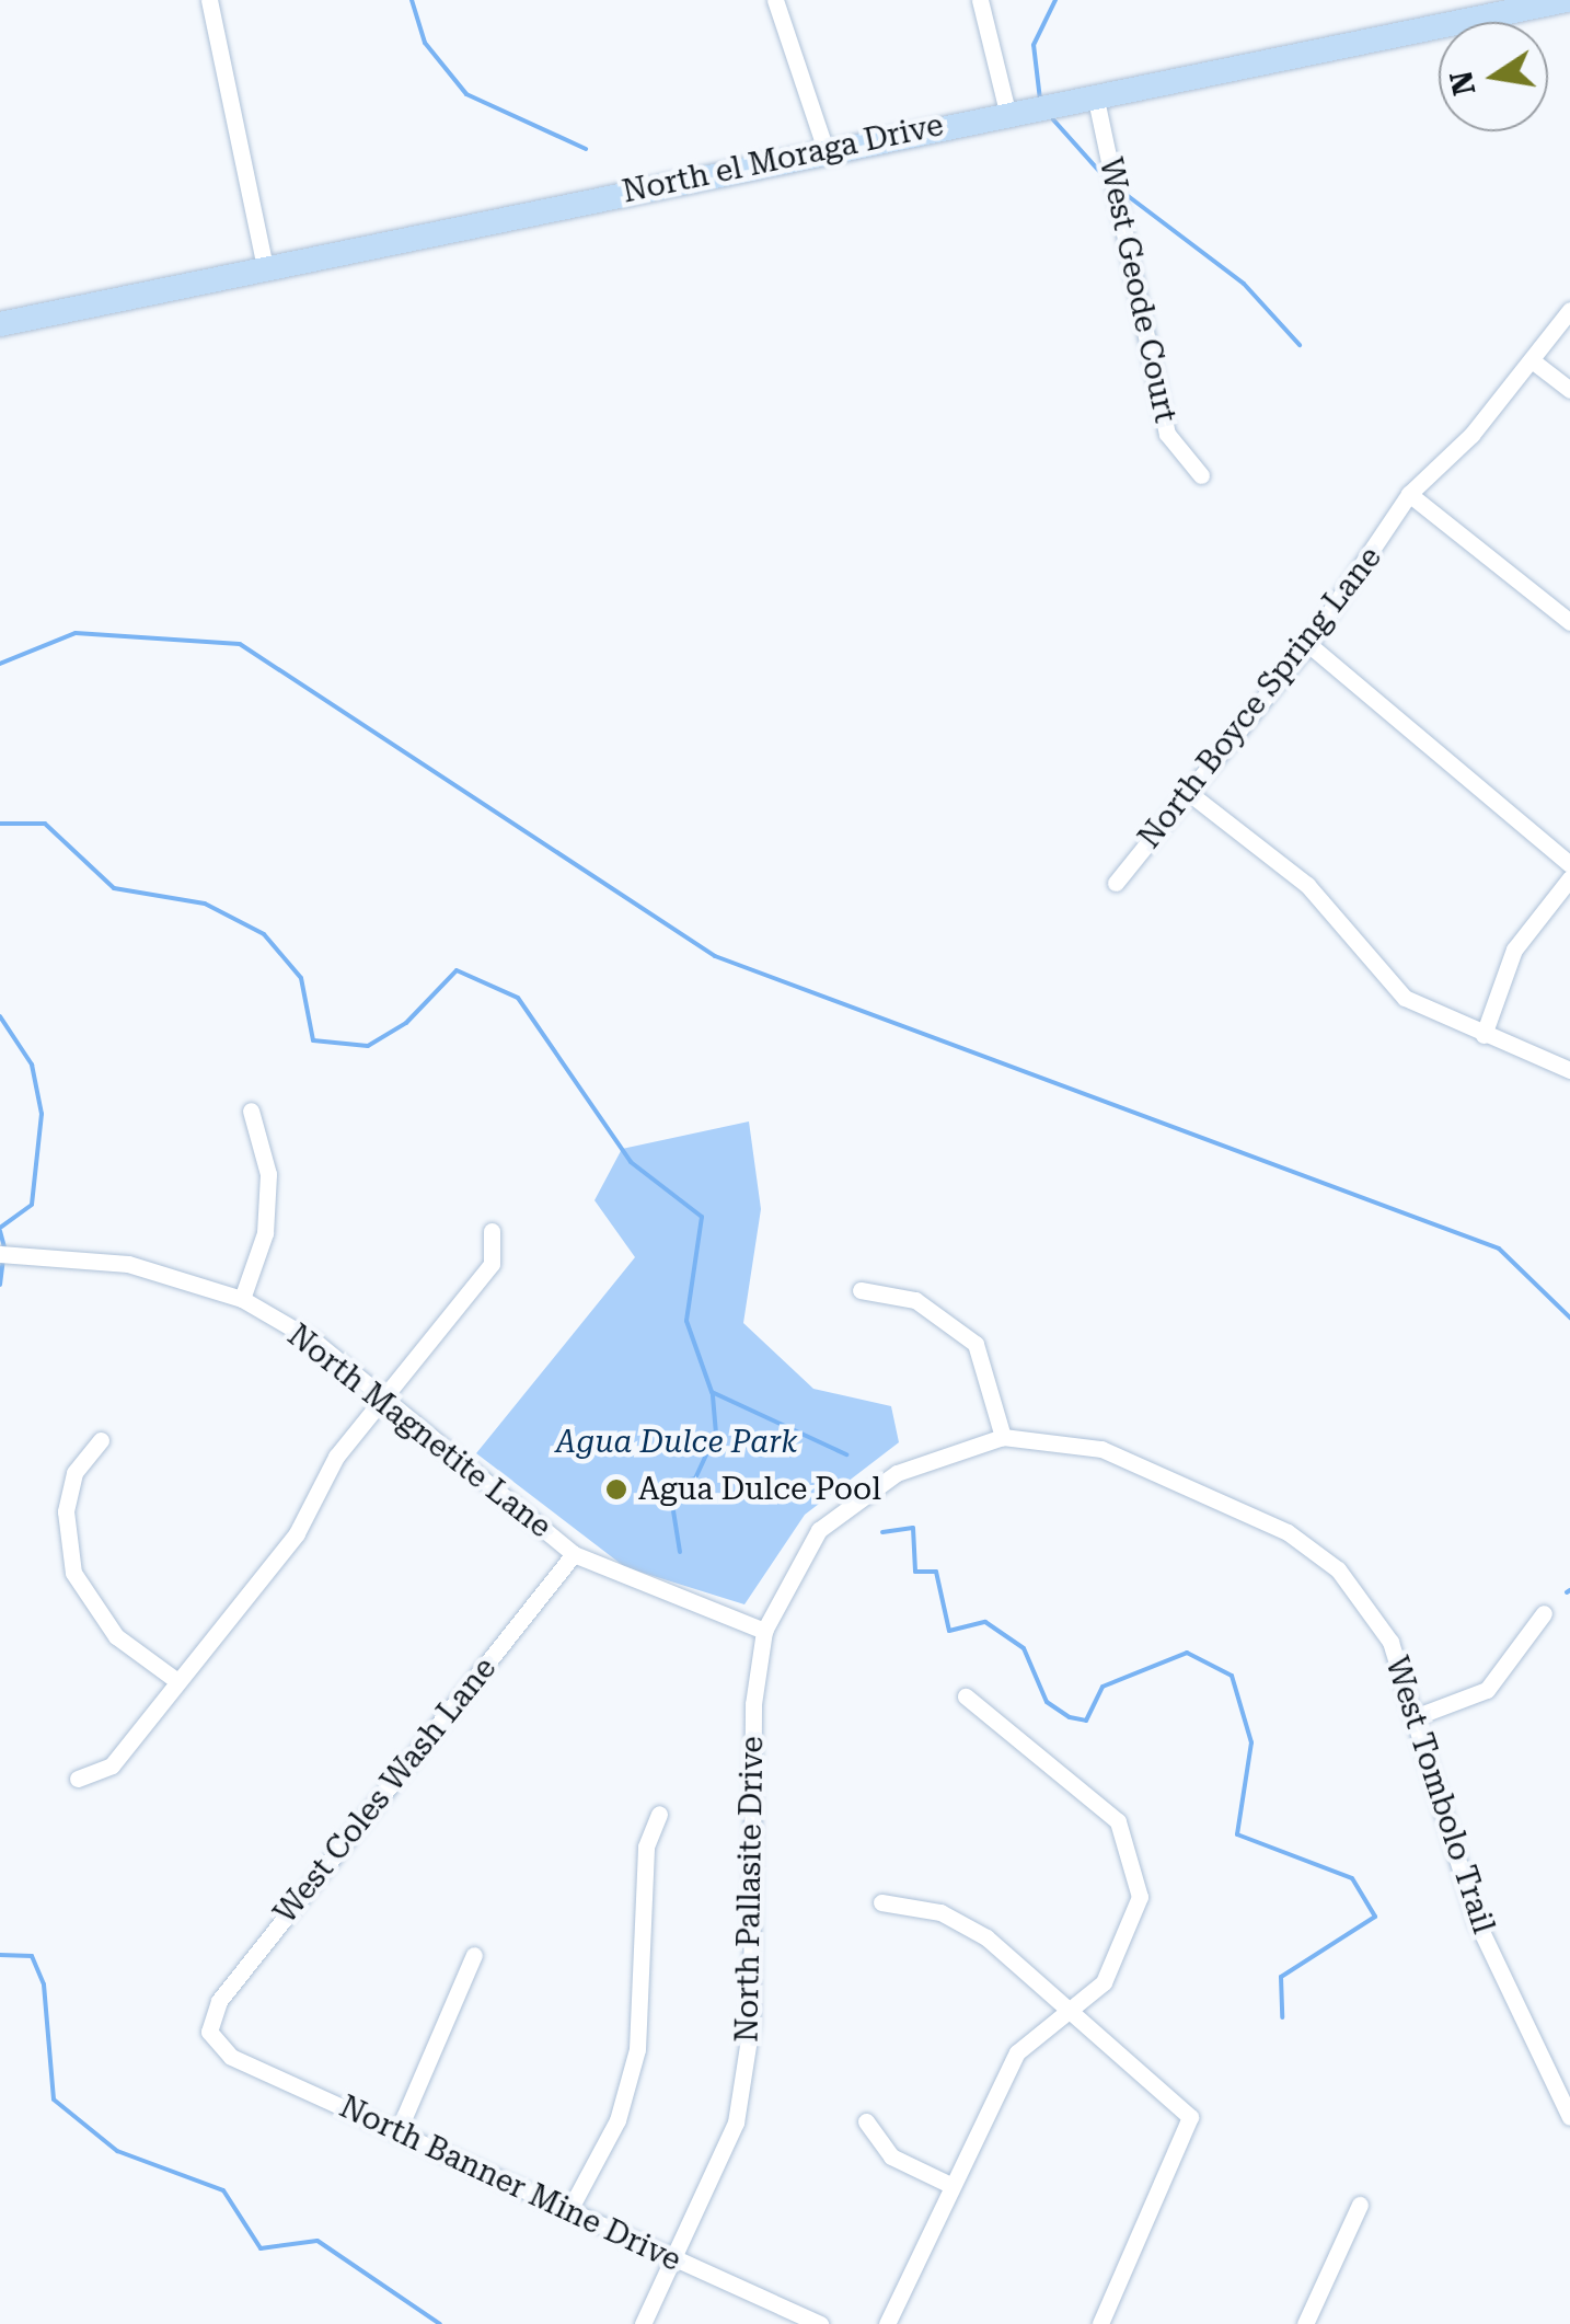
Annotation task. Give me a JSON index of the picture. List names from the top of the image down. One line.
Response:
{"streets":{"street":["North el Moraga Drive","West Geode Court","North Boyce Spring Lane","North Magnetite Lane","West Coles Wash Lane","West Tombolo Trail","North Pallasite Drive","North Banner Mine Drive"]},"crossings":[["North el Moraga Drive","West Geode Court"],["North Magnetite Lane","West Coles Wash Lane"],["North Magnetite Lane","West Tombolo Trail"],["North Magnetite Lane","North Pallasite Drive"],["West Coles Wash Lane","North Banner Mine Drive"],["West Tombolo Trail","North Pallasite Drive"],["North Pallasite Drive","North Banner Mine Drive"]],"parks":["Agua Dulce Park"],"places":["Agua Dulce Pool"],"north":"left"}
